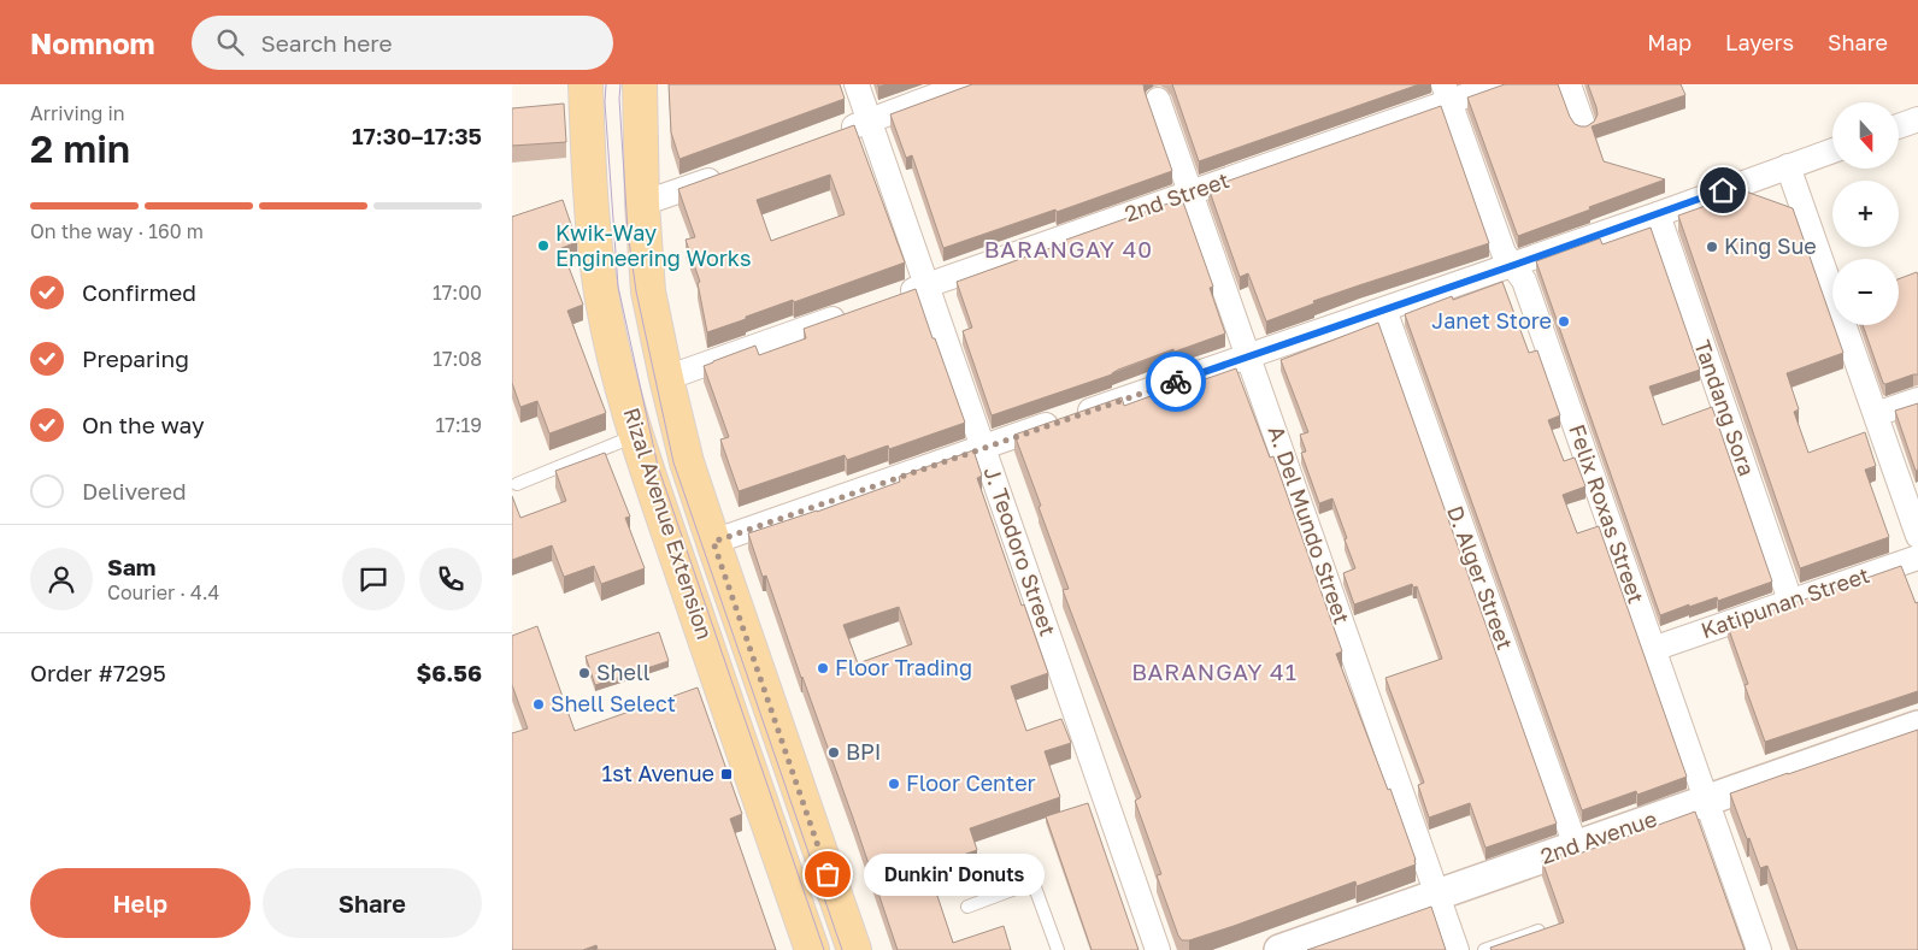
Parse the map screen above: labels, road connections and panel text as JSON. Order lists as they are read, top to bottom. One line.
{"streets":{"main road":["Rizal Avenue Extension"],"street":["2nd Street","Tandang Sora","Felix Roxas Street","A. Del Mundo Street","J. Teodoro Street","D. Alger Street","Katipunan Street","2nd Avenue"]},"crossings":[["2nd Street","Felix Roxas Street"],["2nd Street","A. Del Mundo Street"],["2nd Street","J. Teodoro Street"],["Tandang Sora","Katipunan Street"],["Felix Roxas Street","Katipunan Street"],["Felix Roxas Street","2nd Avenue"],["A. Del Mundo Street","2nd Avenue"],["D. Alger Street","2nd Avenue"]],"districts":["BARANGAY 40","BARANGAY 41"],"places":{"other":["Kwik-Way Engineering Works","King Sue","Janet Store","Floor Trading","Shell","Shell Select","BPI","Floor Center","Dunkin' Donuts"],"transit":["1st Avenue"]},"north":"bottom","page":{"header":"Nomnom","search":"Search here","nav":["Map","Layers","Share"],"heading":["2 min","Arriving in","17:30–17:35"],"panel":["Sam","Courier · 4.4","Order #7295","$6.56"],"map_buttons":["+","−"],"bar":"On the way · 160 m","list":[["Confirmed","17:00"],["Preparing","17:08"],["On the way","17:19"],"Delivered"],"bubble":"Dunkin' Donuts","buttons":["Help","Share"]}}
